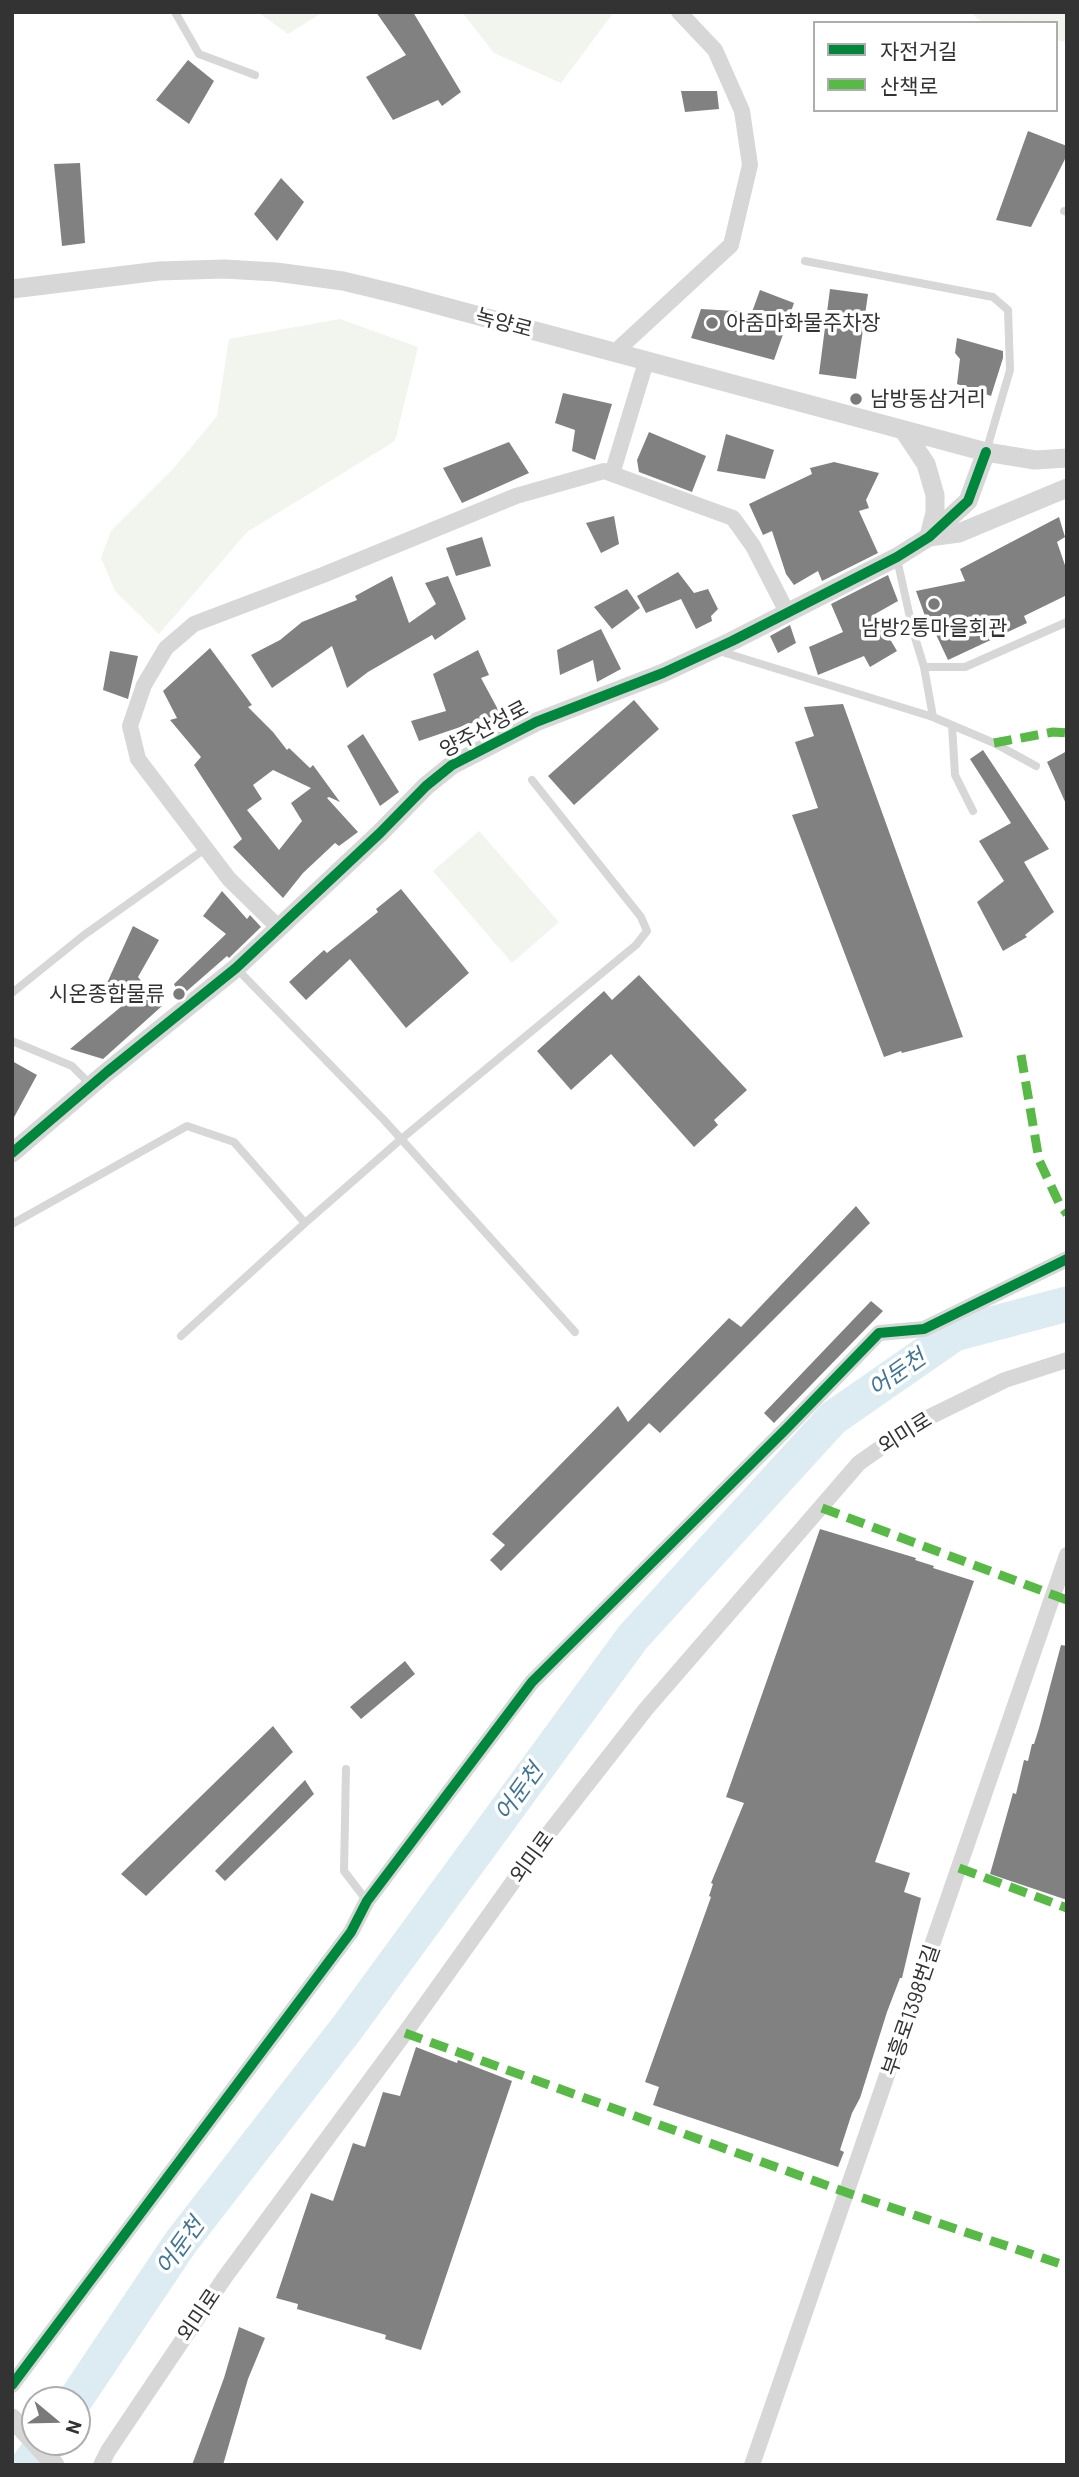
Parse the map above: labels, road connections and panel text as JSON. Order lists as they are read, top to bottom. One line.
{"streets":{"street":["녹양로","양주산성로","외미로","부흥로1398번길"]},"crossings":[["녹양로","양주산성로"]],"water":["어둔천"],"places":["아줌마화물주차장","남방동삼거리","남방2통마을회관","시온종합물류"],"legend":["자전거길","산책로"],"north":"right"}
